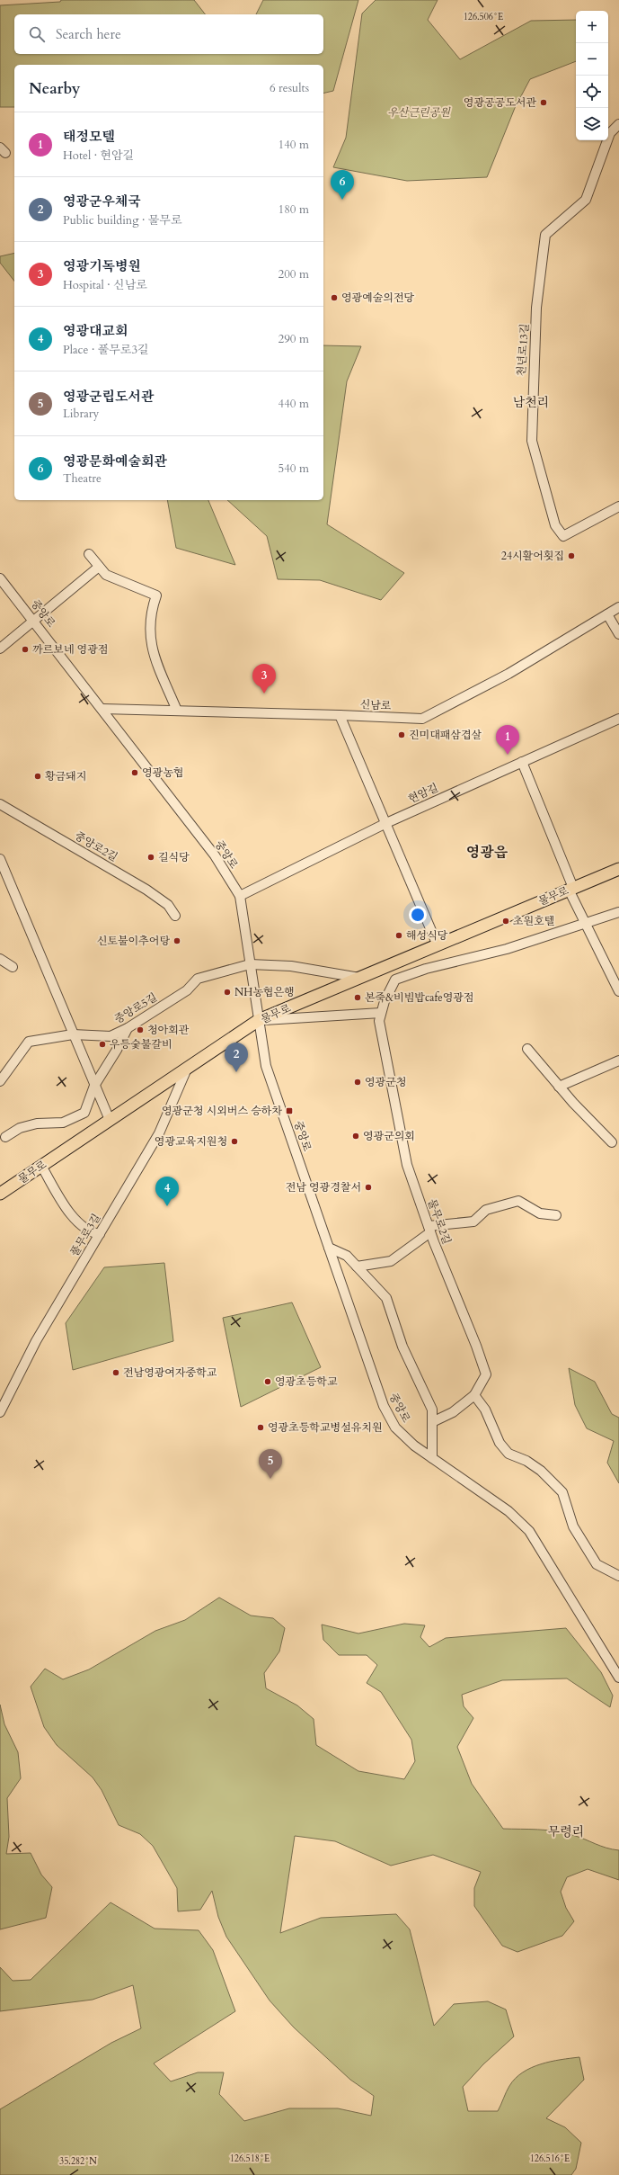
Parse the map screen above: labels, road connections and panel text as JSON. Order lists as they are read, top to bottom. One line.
{"streets":{"main road":["물무로"],"street":["천년로13길","중앙로","신남로","현암길","중앙로2길","중앙로5길","물무로2길","풀무로3길"]},"crossings":[["중앙로","신남로"],["중앙로","현암길"],["중앙로","물무로"],["중앙로","중앙로5길"],["물무로","중앙로5길"],["물무로","풀무로3길"]],"districts":["남천리","영광읍","무령리"],"parks":["우산근린공원"],"places":{"other":["영광공공도서관","영광예술의전당","24시활어횟집","까르보네 영광점","진미대패삼겹살","영광농협","황금돼지","길식당","초원호텔","해성식당","신토불이추어탕","NH농협은행","본죽&비빔밥cafe영광점","청아회관","우등숯불갈비","영광군청","영광군의회","영광교육지원청","전남 영광경찰서","전남영광여자중학교","영광초등학교","영광초등학교병설유치원"],"transit":["영광군청 시외버스 승하차"]},"page":{"map_buttons":["+","−"],"search":"Search here","heading":["Nearby","6 results"],"list":[{"mark":"1","name":"태정모텔","note":"Hotel · 현암길","value":"140 m"},{"mark":"2","name":"영광군우체국","note":"Public building · 물무로","value":"180 m"},{"mark":"3","name":"영광기독병원","note":"Hospital · 신남로","value":"200 m"},{"mark":"4","name":"영광대교회","note":"Place · 풀무로3길","value":"290 m"},{"mark":"5","name":"영광군립도서관","note":"Library","value":"440 m"},{"mark":"6","name":"영광문화예술회관","note":"Theatre","value":"540 m"}],"pins":["6","3","1","2","4","5"]},"coordinates":["126.506°E","126.518°E","126.516°E","35.282°N"]}
